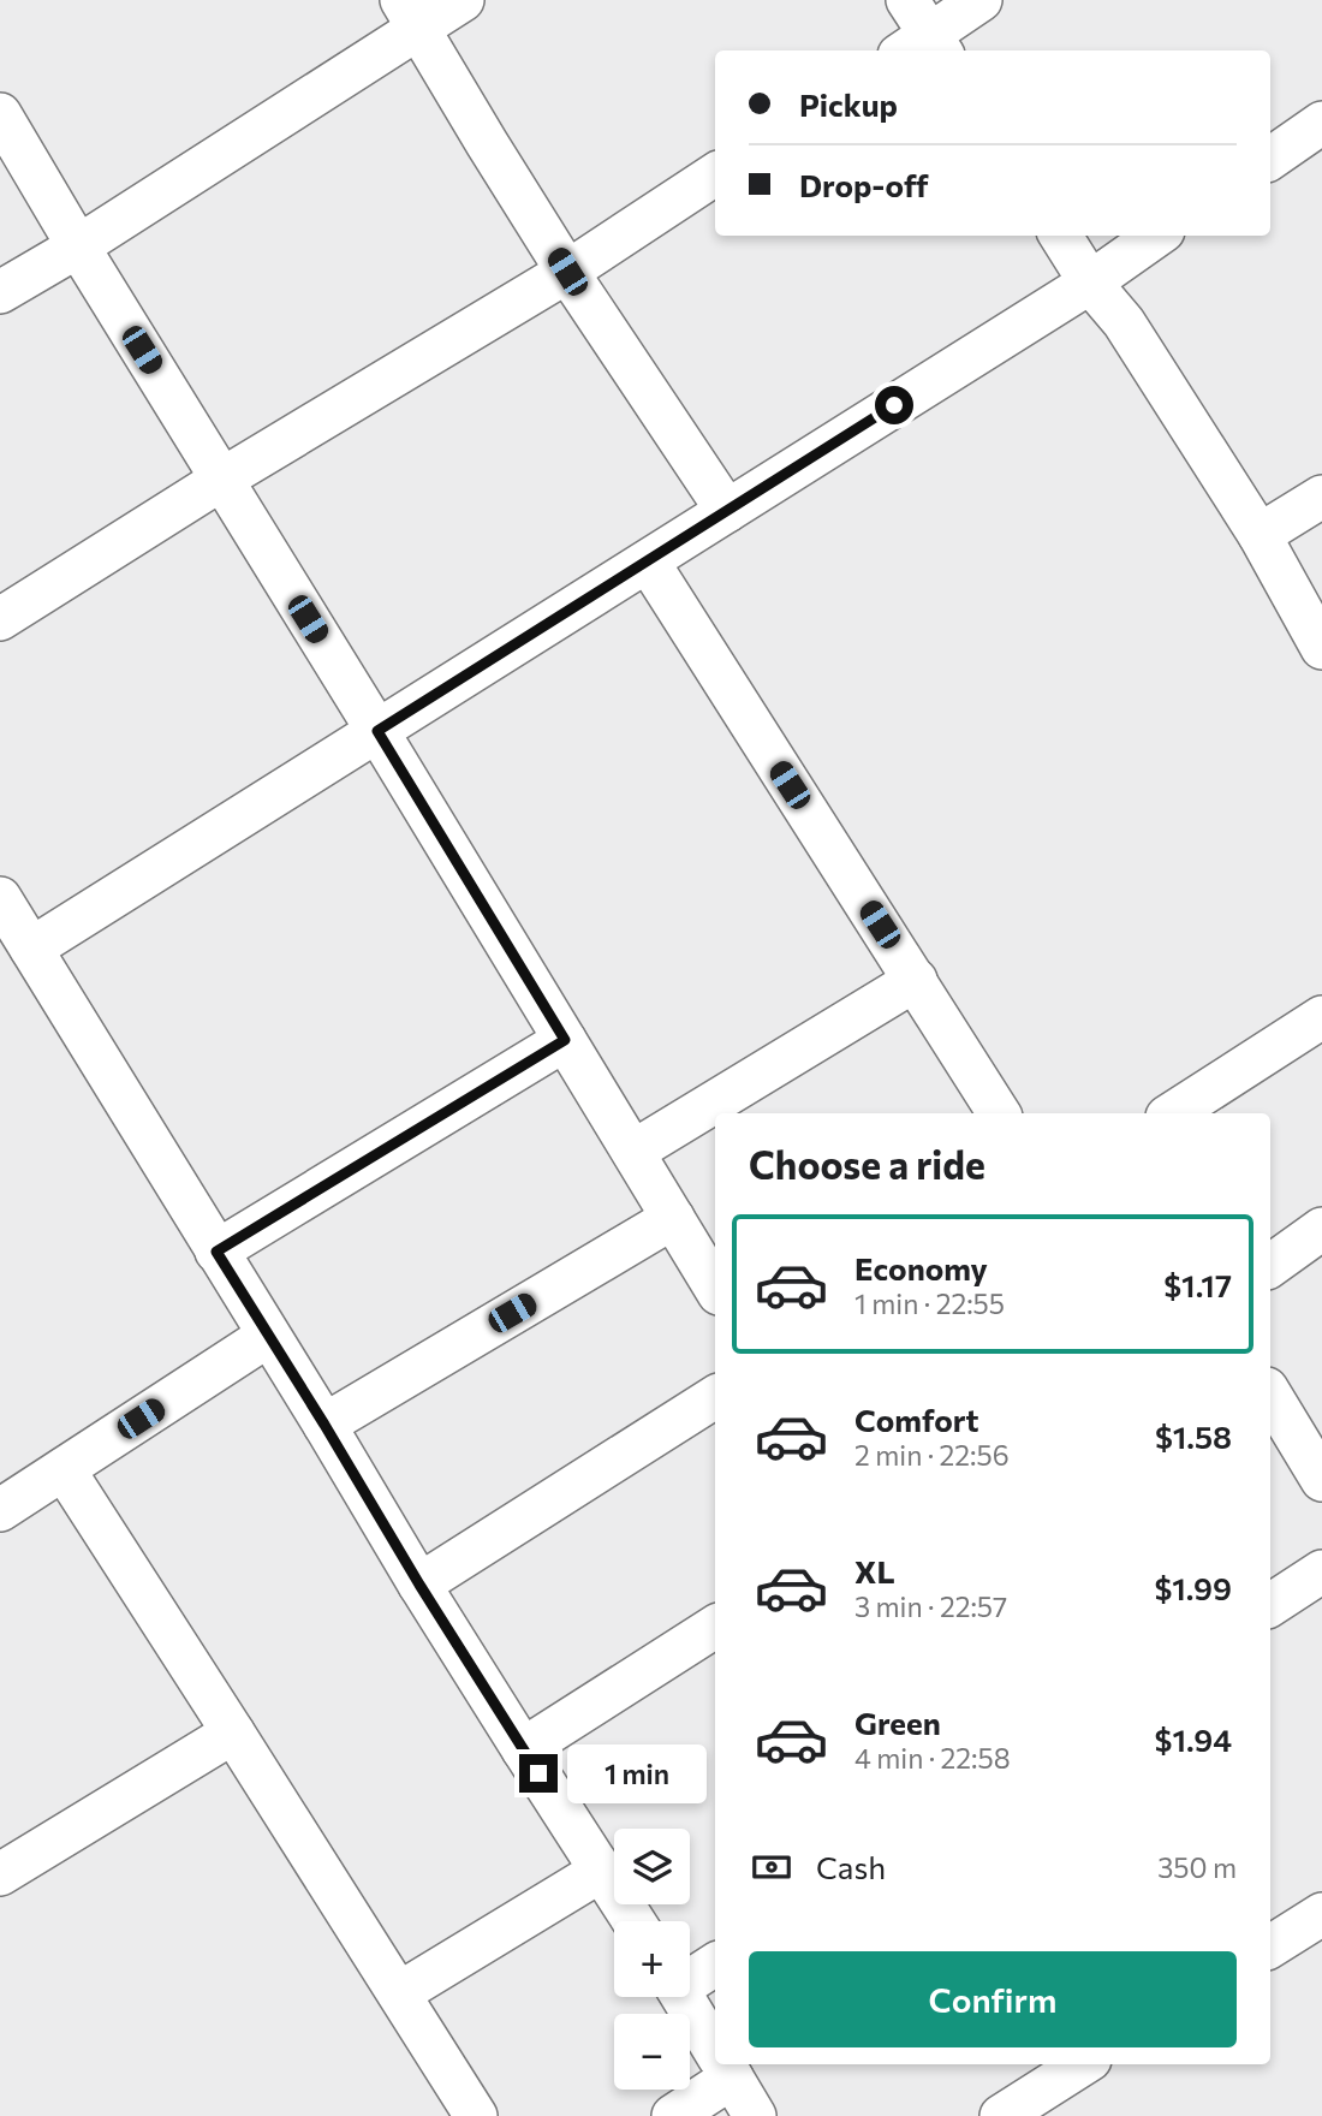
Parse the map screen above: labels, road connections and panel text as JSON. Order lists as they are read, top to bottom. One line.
{"page":{"banner":["Pickup","Drop-off"],"heading":"Choose a ride","list":[{"name":"Economy","note":"1 min · 22:55","value":"$1.17"},{"name":"Comfort","note":"2 min · 22:56","value":"$1.58"},{"name":"XL","note":"3 min · 22:57","value":"$1.99"},{"name":"Green","note":"4 min · 22:58","value":"$1.94"}],"bubble":"1 min","pay":["Cash","350 m"],"map_buttons":["+","−"],"buttons":"Confirm"}}
